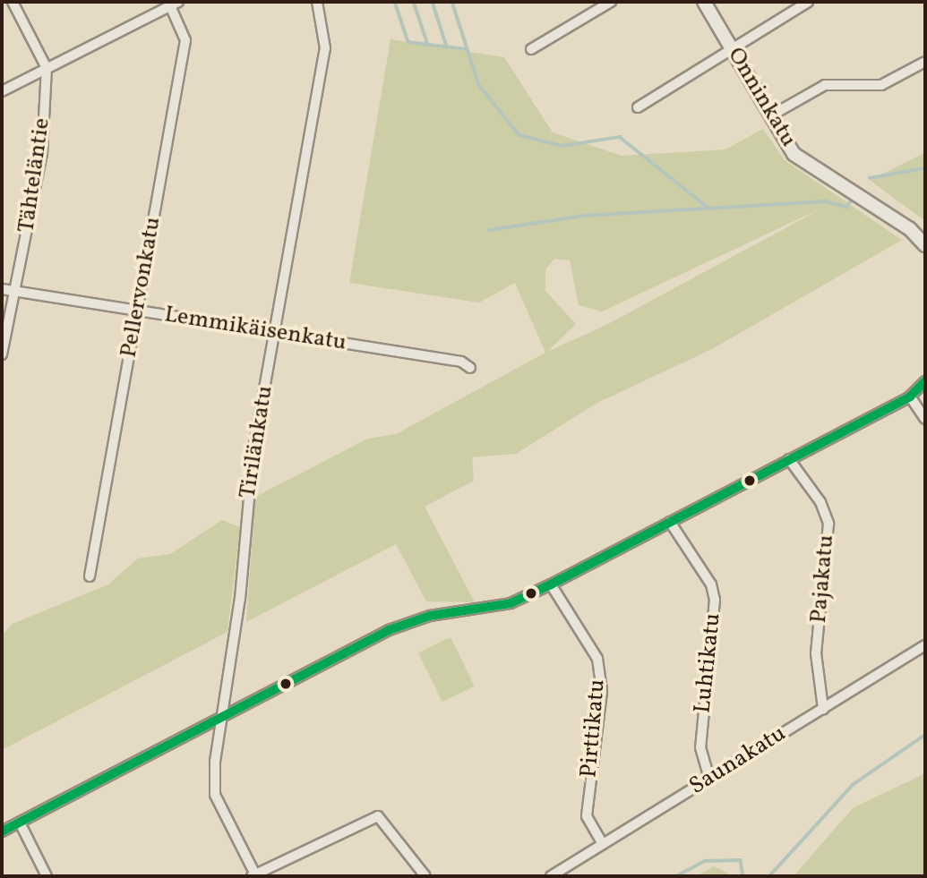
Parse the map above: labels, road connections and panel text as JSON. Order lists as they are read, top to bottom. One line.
{"streets":{"street":["Onninkatu","Tähteläntie","Pellervonkatu","Lemmikäisenkatu","Tirilänkatu","Pajakatu","Luhtikatu","Pirttikatu","Saunakatu"]},"crossings":[["Tähteläntie","Lemmikäisenkatu"],["Pellervonkatu","Lemmikäisenkatu"],["Lemmikäisenkatu","Tirilänkatu"],["Pajakatu","Saunakatu"],["Luhtikatu","Saunakatu"],["Pirttikatu","Saunakatu"]]}
